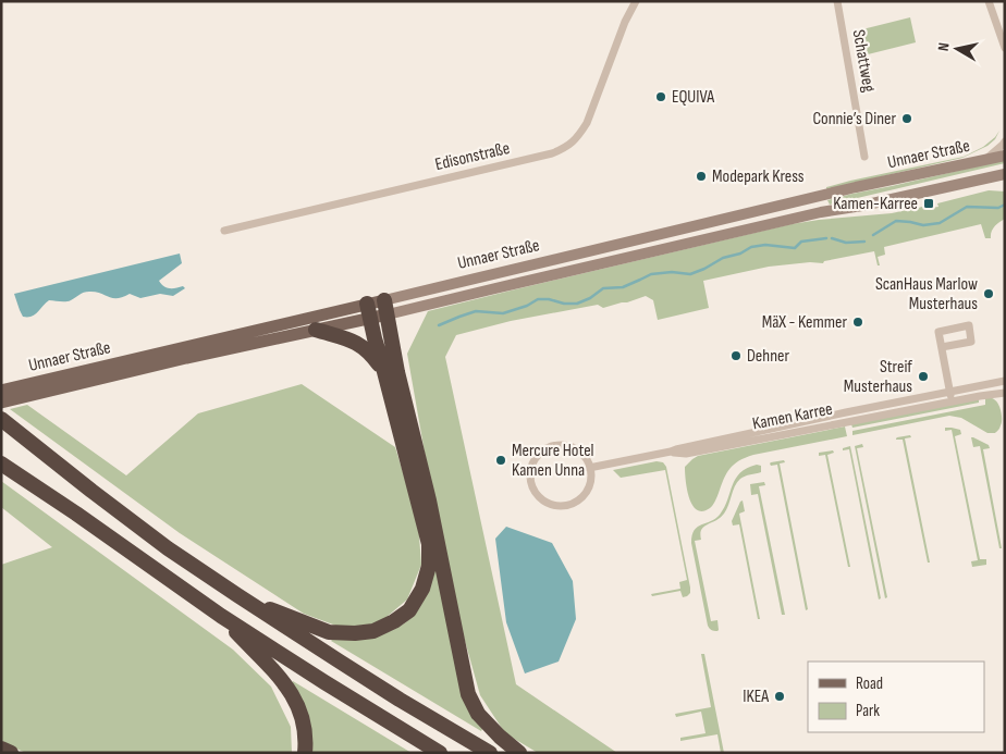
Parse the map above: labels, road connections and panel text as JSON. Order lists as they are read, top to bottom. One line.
{"streets":{"main road":["Unnaer Straße"],"street":["Schattweg","Edisonstraße","Kamen Karree"]},"places":{"other":["EQUIVA","Connie’s Diner","Modepark Kress","ScanHaus Marlow Musterhaus","MäX - Kemmer","Dehner","Streif Musterhaus","Mercure Hotel Kamen Unna","IKEA"],"transit":["Kamen-Karree"]},"legend":["Road","Park"],"north":"left"}
